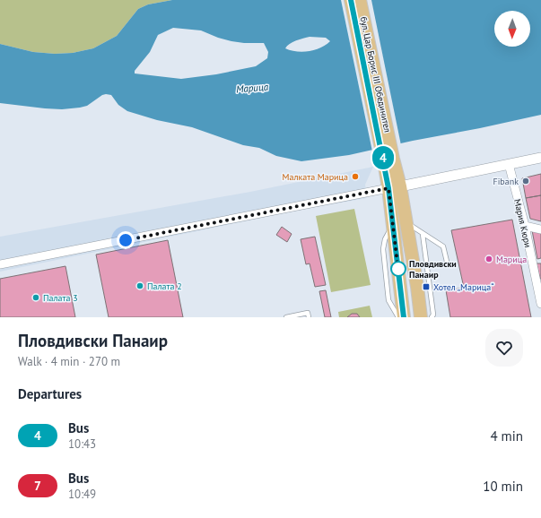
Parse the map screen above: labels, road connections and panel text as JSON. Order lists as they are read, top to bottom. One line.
{"streets":{"main road":["бул. Цар Борис III Обединител"],"street":["Мария Кюри"]},"water":["Марица"],"places":{"other":["Малката Марица","Fibank","Марица","Пловдивски Панаир","Палата 2","Палата 3"],"transit":["Хотел „Марица“"]},"lines":["bus line 4"],"north":"bottom","page":{"on_map":"4","heading":[["Пловдивски Панаир","Walk · 4 min · 270 m"],"Departures"],"list":[{"mark":"4","name":"Bus","note":"10:43","value":"4 min"},{"mark":"7","name":"Bus","note":"10:49","value":"10 min"}]}}
